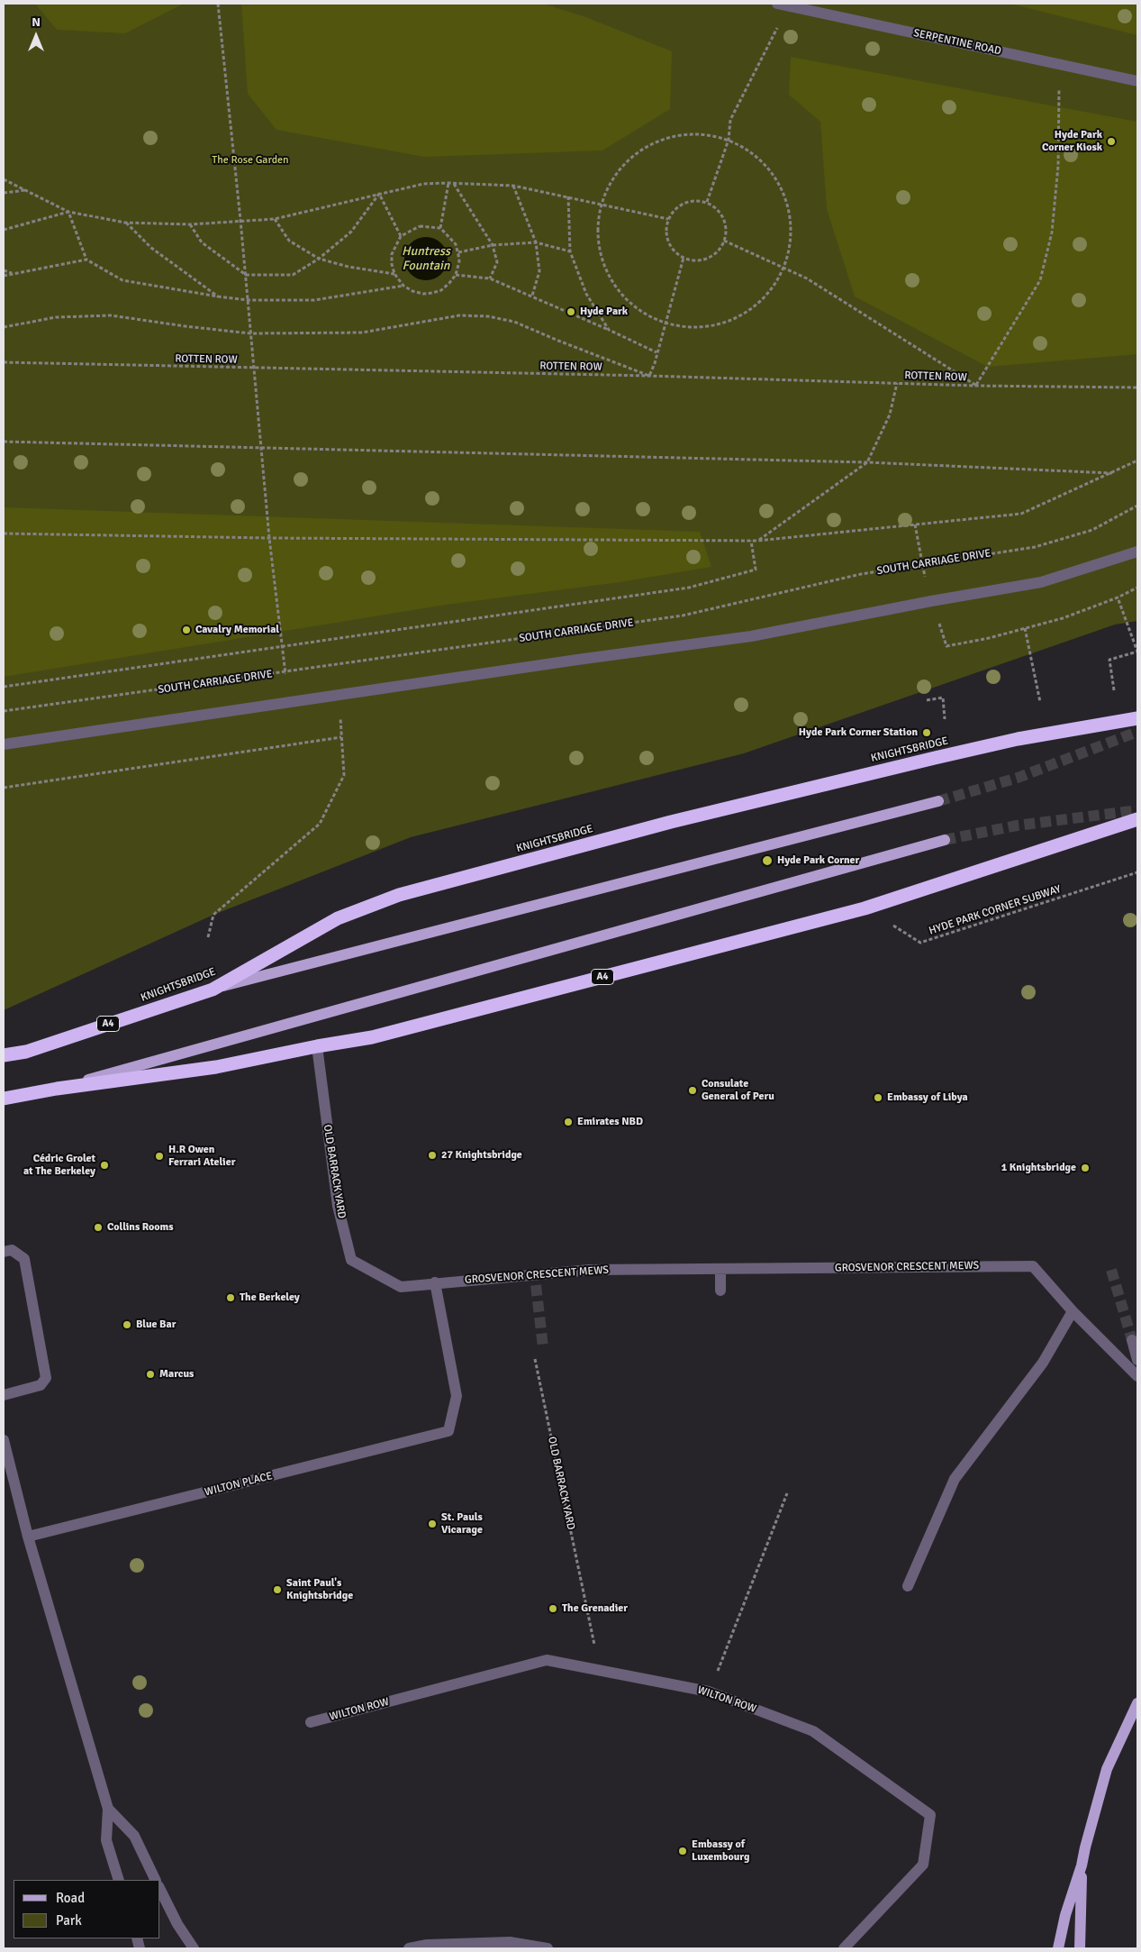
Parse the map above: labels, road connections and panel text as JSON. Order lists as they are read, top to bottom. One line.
{"streets":{"highway":["KNIGHTSBRIDGE","A4"],"street":["SERPENTINE ROAD","OLD BARRACK YARD","GROSVENOR CRESCENT MEWS","WILTON PLACE","WILTON ROW"],"path":["ROTTEN ROW","SOUTH CARRIAGE DRIVE","HYDE PARK CORNER SUBWAY"]},"crossings":[["KNIGHTSBRIDGE","A4"],["HYDE PARK CORNER SUBWAY","A4"],["A4","OLD BARRACK YARD"],["OLD BARRACK YARD","GROSVENOR CRESCENT MEWS"],["OLD BARRACK YARD","WILTON PLACE"],["OLD BARRACK YARD","WILTON ROW"],["GROSVENOR CRESCENT MEWS","WILTON PLACE"]],"water":["Huntress Fountain"],"parks":["The Rose Garden"],"places":["Hyde Park Corner Kiosk","Hyde Park","Cavalry Memorial","Hyde Park Corner Station","Hyde Park Corner","Consulate General of Peru","Embassy of Libya","Emirates NBD","27 Knightsbridge","H.R Owen Ferrari Atelier","Cédric Grolet at The Berkeley","1 Knightsbridge","Collins Rooms","The Berkeley","Blue Bar","Marcus","St. Pauls Vicarage","Saint Paul's Knightsbridge","The Grenadier","Embassy of Luxembourg"],"legend":["Road","Park"],"north":"top"}
